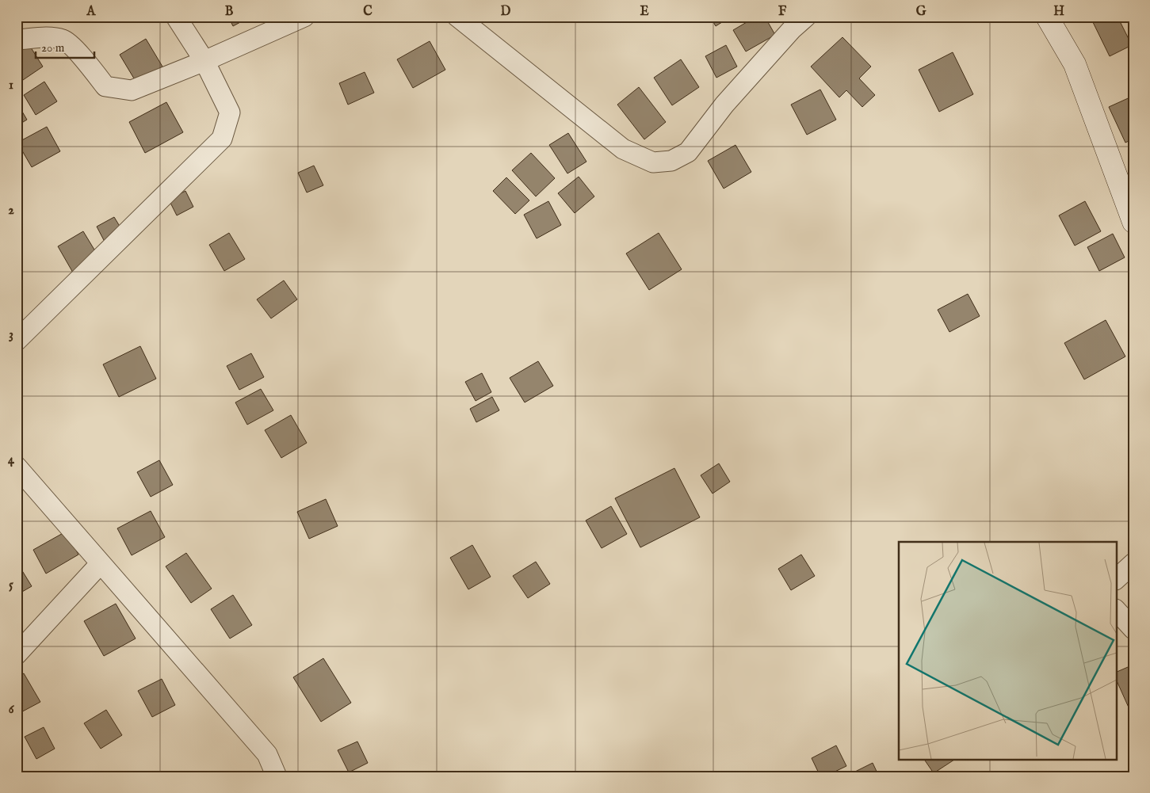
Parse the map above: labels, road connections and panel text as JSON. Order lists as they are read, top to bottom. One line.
{"scale_bar":"20 m","grid":{"columns":["A","B","C","D","E","F","G","H"],"rows":["1","2","3","4","5","6"]}}
